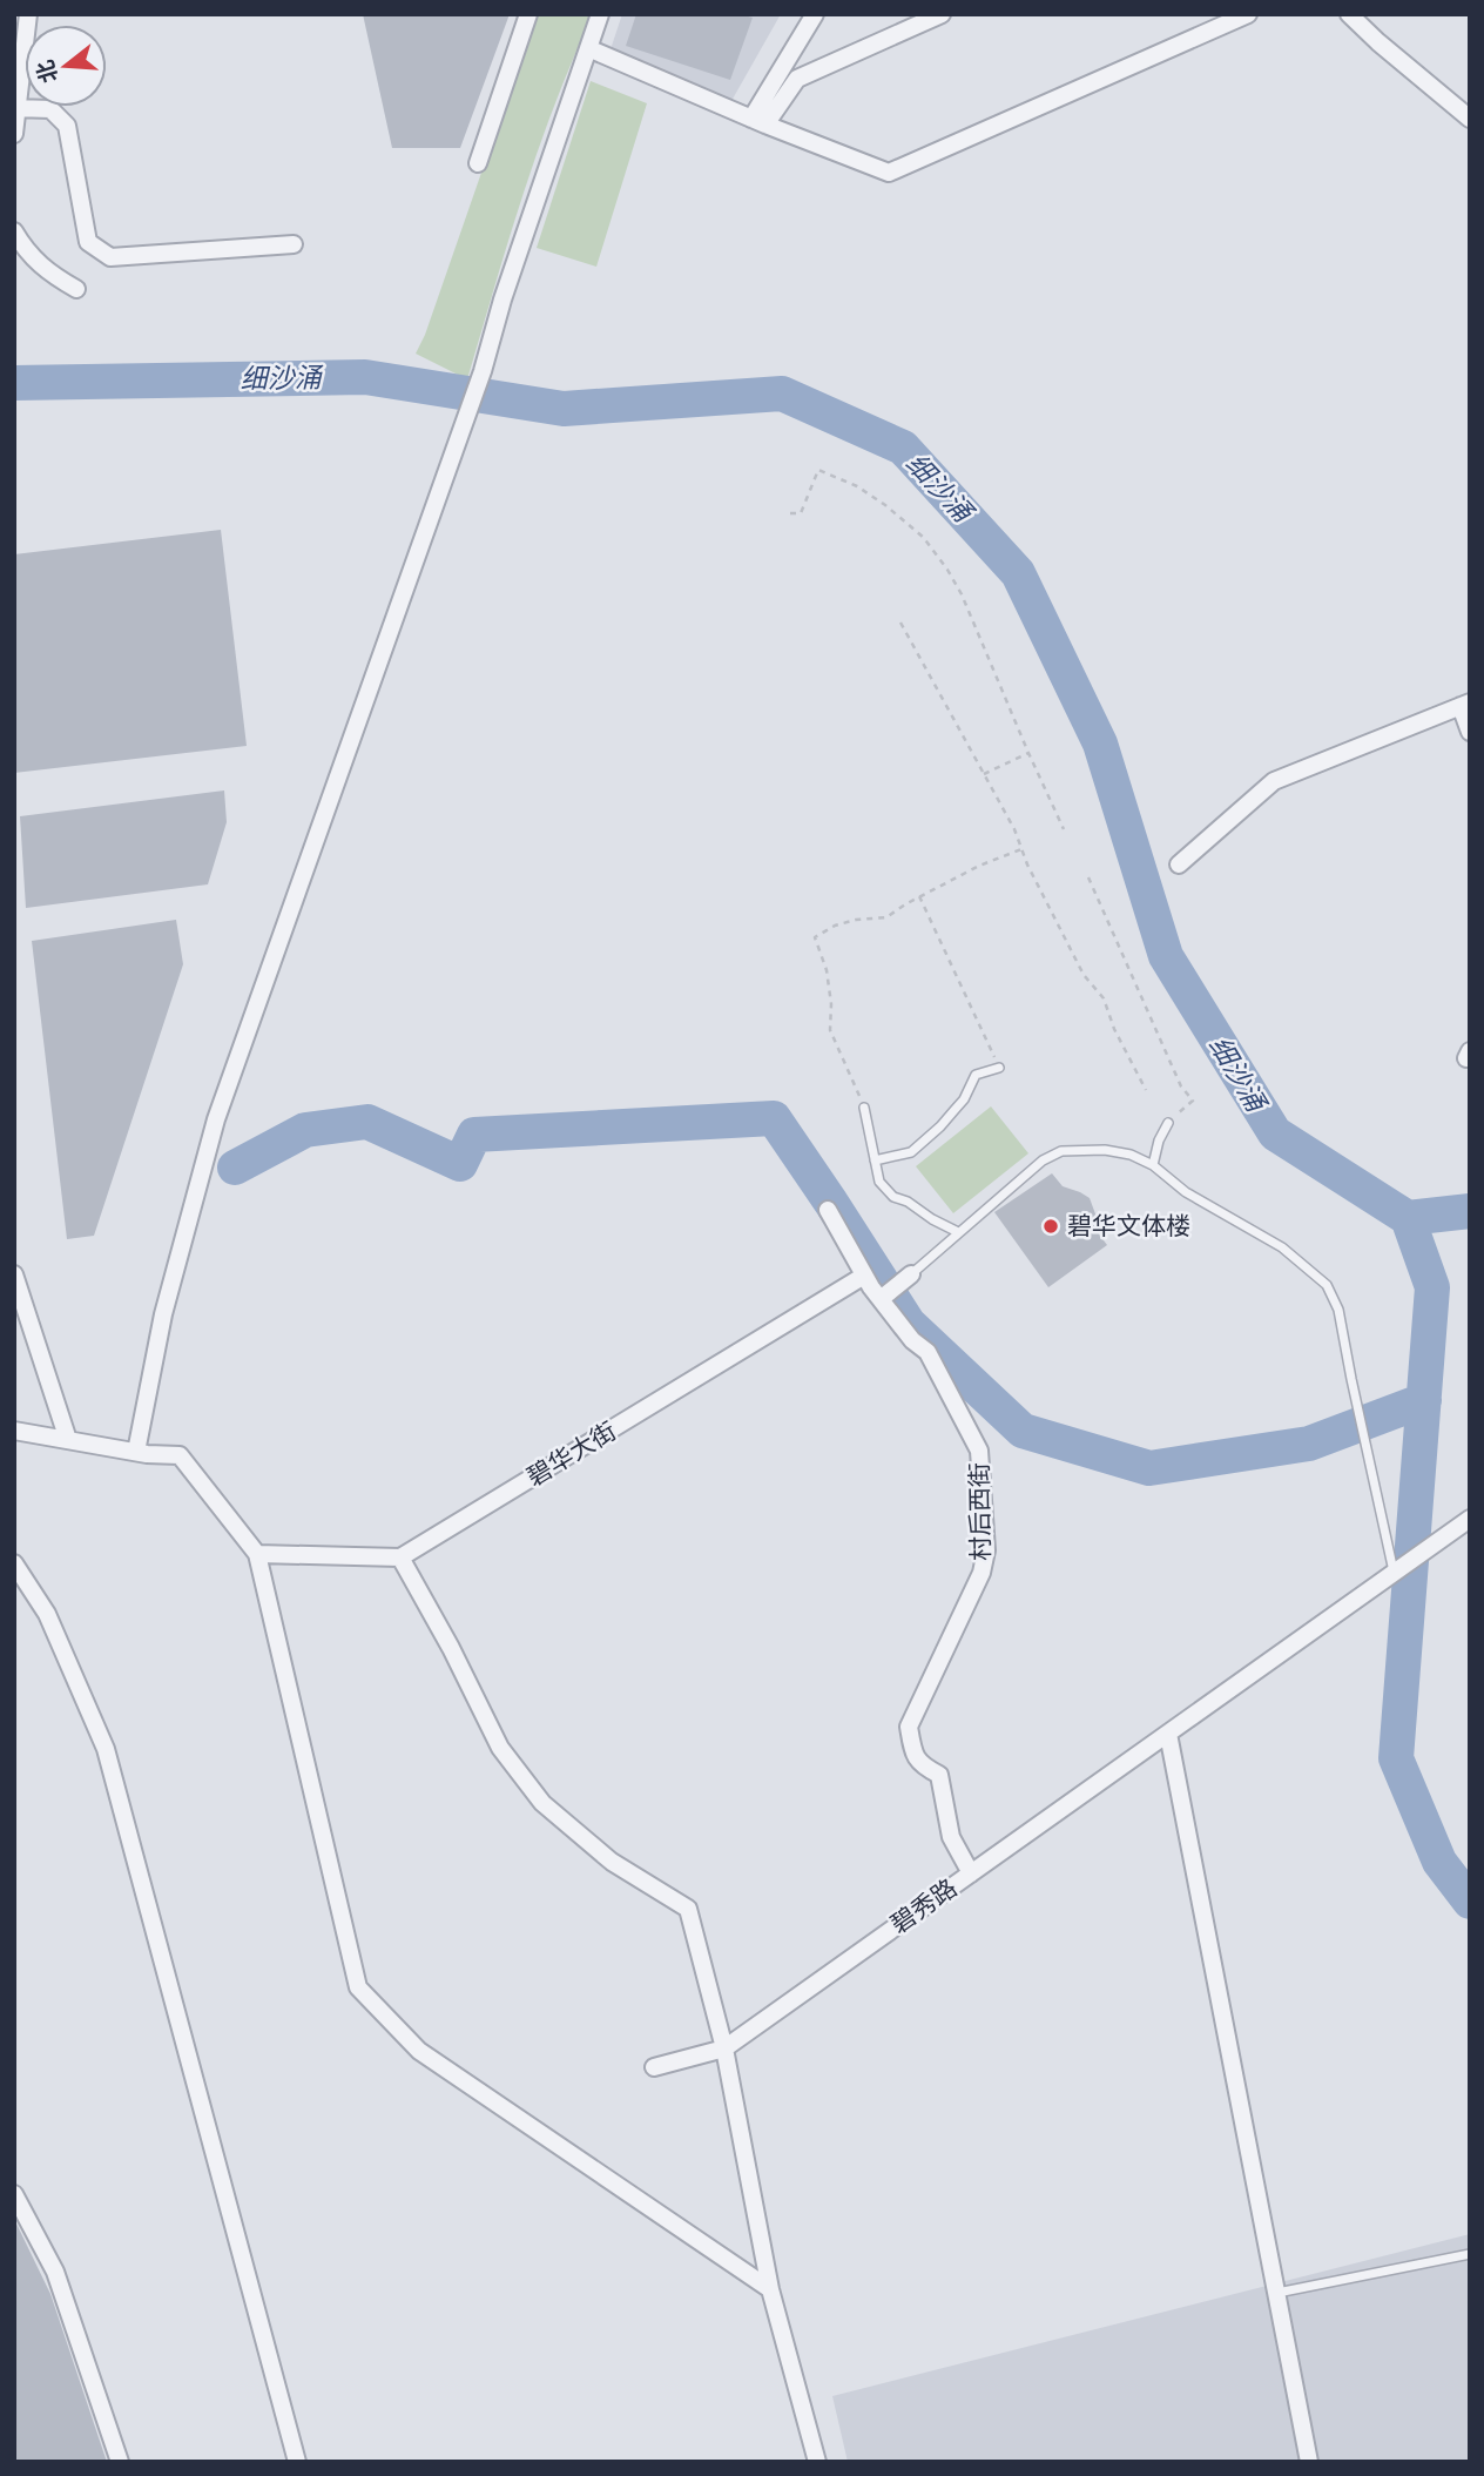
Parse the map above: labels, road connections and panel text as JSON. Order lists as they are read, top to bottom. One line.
{"streets":{"street":["碧华大街","村后西街","碧秀路"]},"crossings":[["碧华大街","村后西街"],["村后西街","碧秀路"]],"water":["细沙涌"],"places":["碧华文体楼"],"north":"left"}
